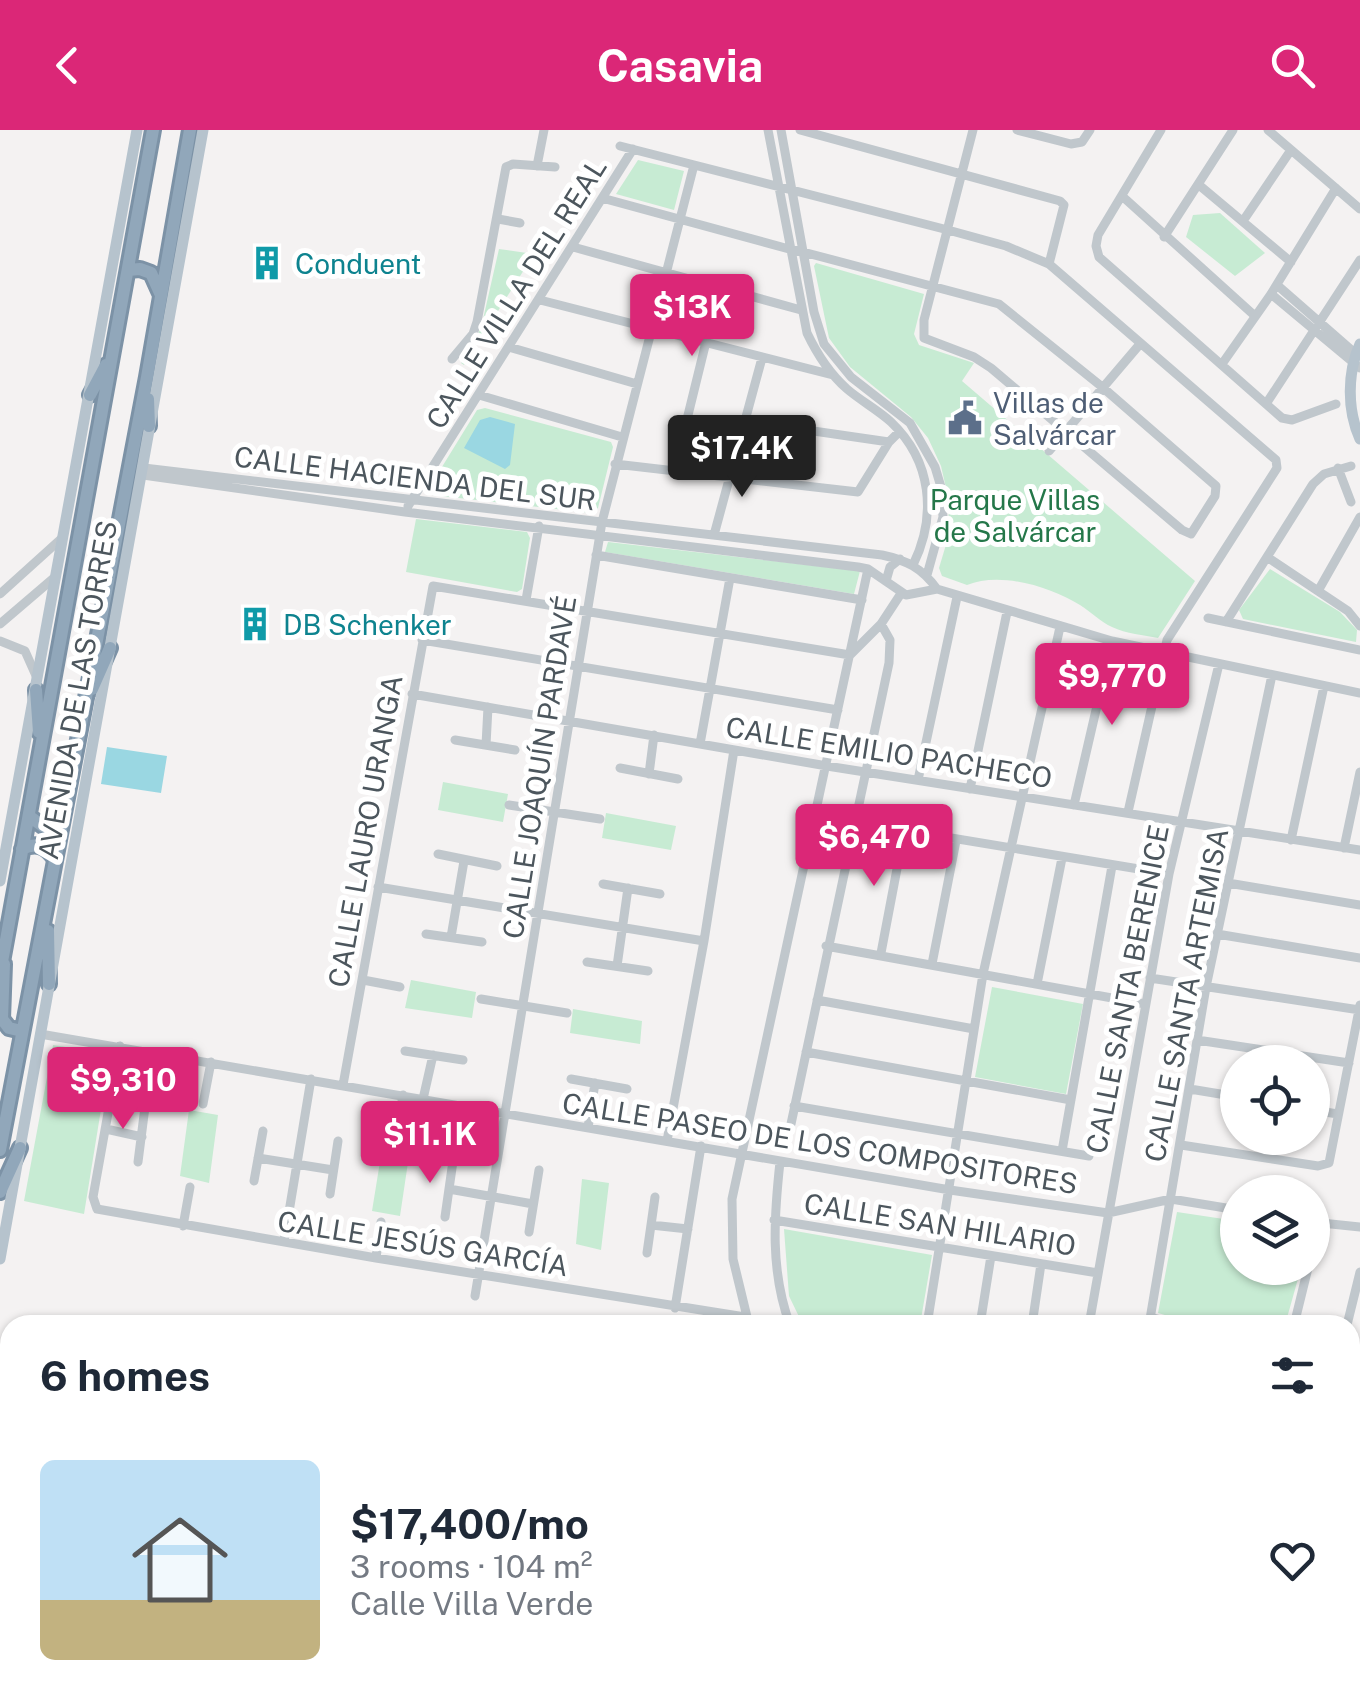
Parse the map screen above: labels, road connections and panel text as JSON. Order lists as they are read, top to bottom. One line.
{"streets":{"highway":["AVENIDA DE LAS TORRES"],"street":["CALLE VILLA DEL REAL","CALLE HACIENDA DEL SUR","CALLE EMILIO PACHECO","CALLE JOAQUÍN PARDAVÉ","CALLE LAURO URANGA","CALLE SANTA BERENICE","CALLE SANTA ARTEMISA","CALLE PASEO DE LOS COMPOSITORES","CALLE SAN HILARIO","CALLE JESÚS GARCÍA"]},"crossings":[["CALLE VILLA DEL REAL","CALLE HACIENDA DEL SUR"],["CALLE HACIENDA DEL SUR","AVENIDA DE LAS TORRES"],["CALLE HACIENDA DEL SUR","CALLE JOAQUÍN PARDAVÉ"],["AVENIDA DE LAS TORRES","CALLE PASEO DE LOS COMPOSITORES"],["CALLE EMILIO PACHECO","CALLE JOAQUÍN PARDAVÉ"],["CALLE EMILIO PACHECO","CALLE LAURO URANGA"],["CALLE EMILIO PACHECO","CALLE SANTA BERENICE"],["CALLE EMILIO PACHECO","CALLE SANTA ARTEMISA"],["CALLE JOAQUÍN PARDAVÉ","CALLE PASEO DE LOS COMPOSITORES"],["CALLE JOAQUÍN PARDAVÉ","CALLE JESÚS GARCÍA"],["CALLE LAURO URANGA","CALLE PASEO DE LOS COMPOSITORES"],["CALLE SANTA BERENICE","CALLE PASEO DE LOS COMPOSITORES"],["CALLE SANTA BERENICE","CALLE SAN HILARIO"],["CALLE SANTA ARTEMISA","CALLE PASEO DE LOS COMPOSITORES"]],"parks":["Parque Villas de Salvárcar"],"places":{"building":["Conduent","DB Schenker"],"public building":["Villas de Salvárcar"]},"page":{"header":"Casavia","price":["$13K","$17.4K","$9,770","$6,470","$9,310","$11.1K"],"heading":"6 homes","list":[{"name":"$17,400/mo","note":"3 rooms · 104 m² · Calle Villa Verde"}]}}
